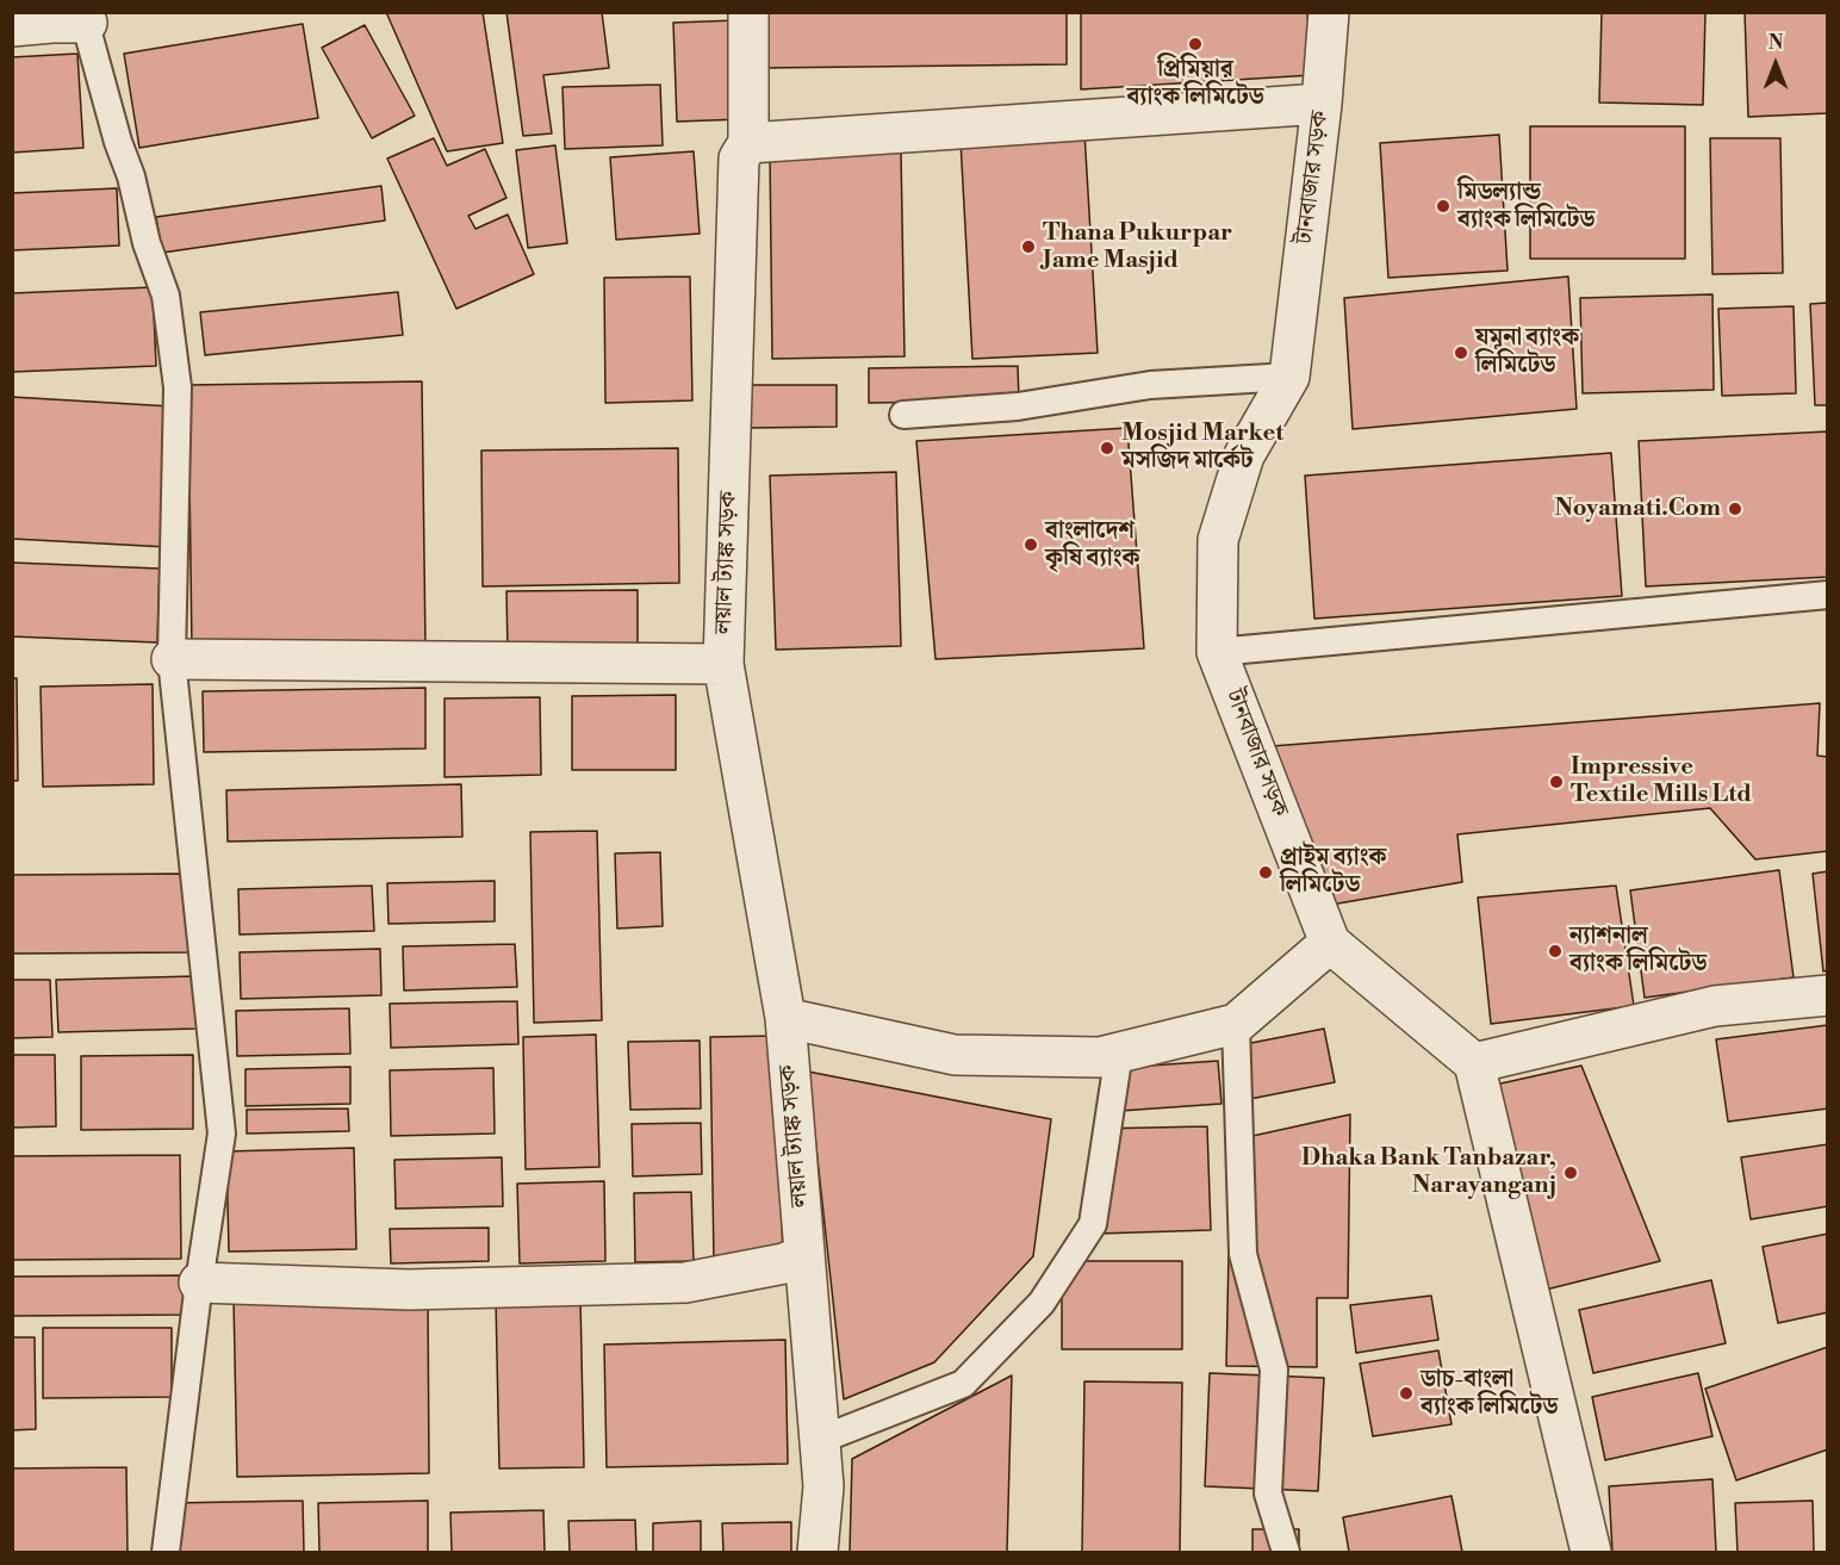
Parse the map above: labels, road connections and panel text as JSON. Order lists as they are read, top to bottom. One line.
{"streets":{"street":["টানবাজার সড়ক","লয়াল ট্যাঙ্ক সড়ক"]},"places":["প্রিমিয়ার ব্যাংক লিমিটেড","মিডল্যান্ড ব্যাংক লিমিটেড","Thana Pukurpar Jame Masjid","যমুনা ব্যাংক লিমিটেড","Mosjid Market মসজিদ মার্কেট","Noyamati.Com","বাংলাদেশ কৃষি ব্যাংক","Impressive Textile Mills Ltd","প্রাইম ব্যাংক লিমিটেড","ন্যাশনাল ব্যাংক লিমিটেড","Dhaka Bank Tanbazar, Narayanganj","ডাচ-বাংলা ব্যাংক লিমিটেড"],"north":"top"}
